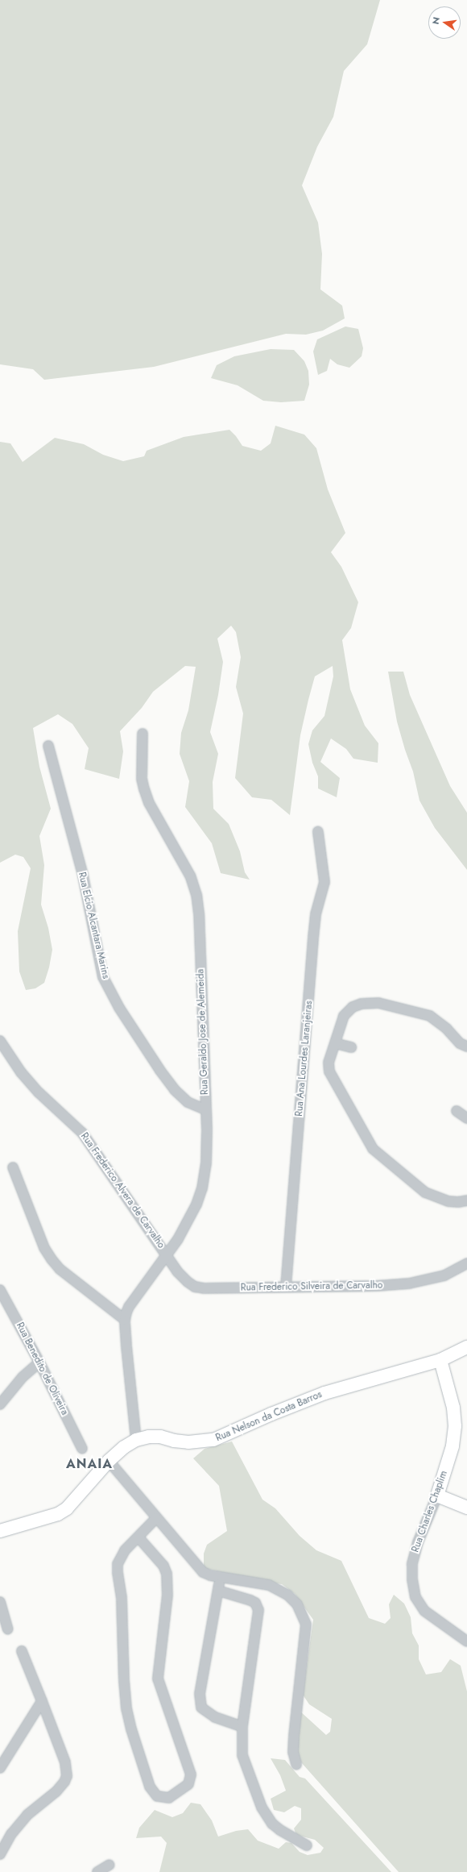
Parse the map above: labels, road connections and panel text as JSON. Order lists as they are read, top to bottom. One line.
{"streets":{"street":["Rua Elcio Alcantara Marins","Rua Geraldo Jose de Alemeida","Rua Ana Lourdes Laranjeiras","Rua Frederico Alvera de Carvalho","Rua Frederico Silveira de Carvalho","Rua Benedito de Oliveira","Rua Nelson da Costa Barros","Rua Charles Chaplim"]},"crossings":[["Rua Elcio Alcantara Marins","Rua Geraldo Jose de Alemeida"],["Rua Geraldo Jose de Alemeida","Rua Frederico Alvera de Carvalho"],["Rua Geraldo Jose de Alemeida","Rua Frederico Silveira de Carvalho"],["Rua Ana Lourdes Laranjeiras","Rua Frederico Silveira de Carvalho"],["Rua Frederico Alvera de Carvalho","Rua Frederico Silveira de Carvalho"],["Rua Nelson da Costa Barros","Rua Charles Chaplim"]],"districts":["ANAIA"],"north":"left"}
